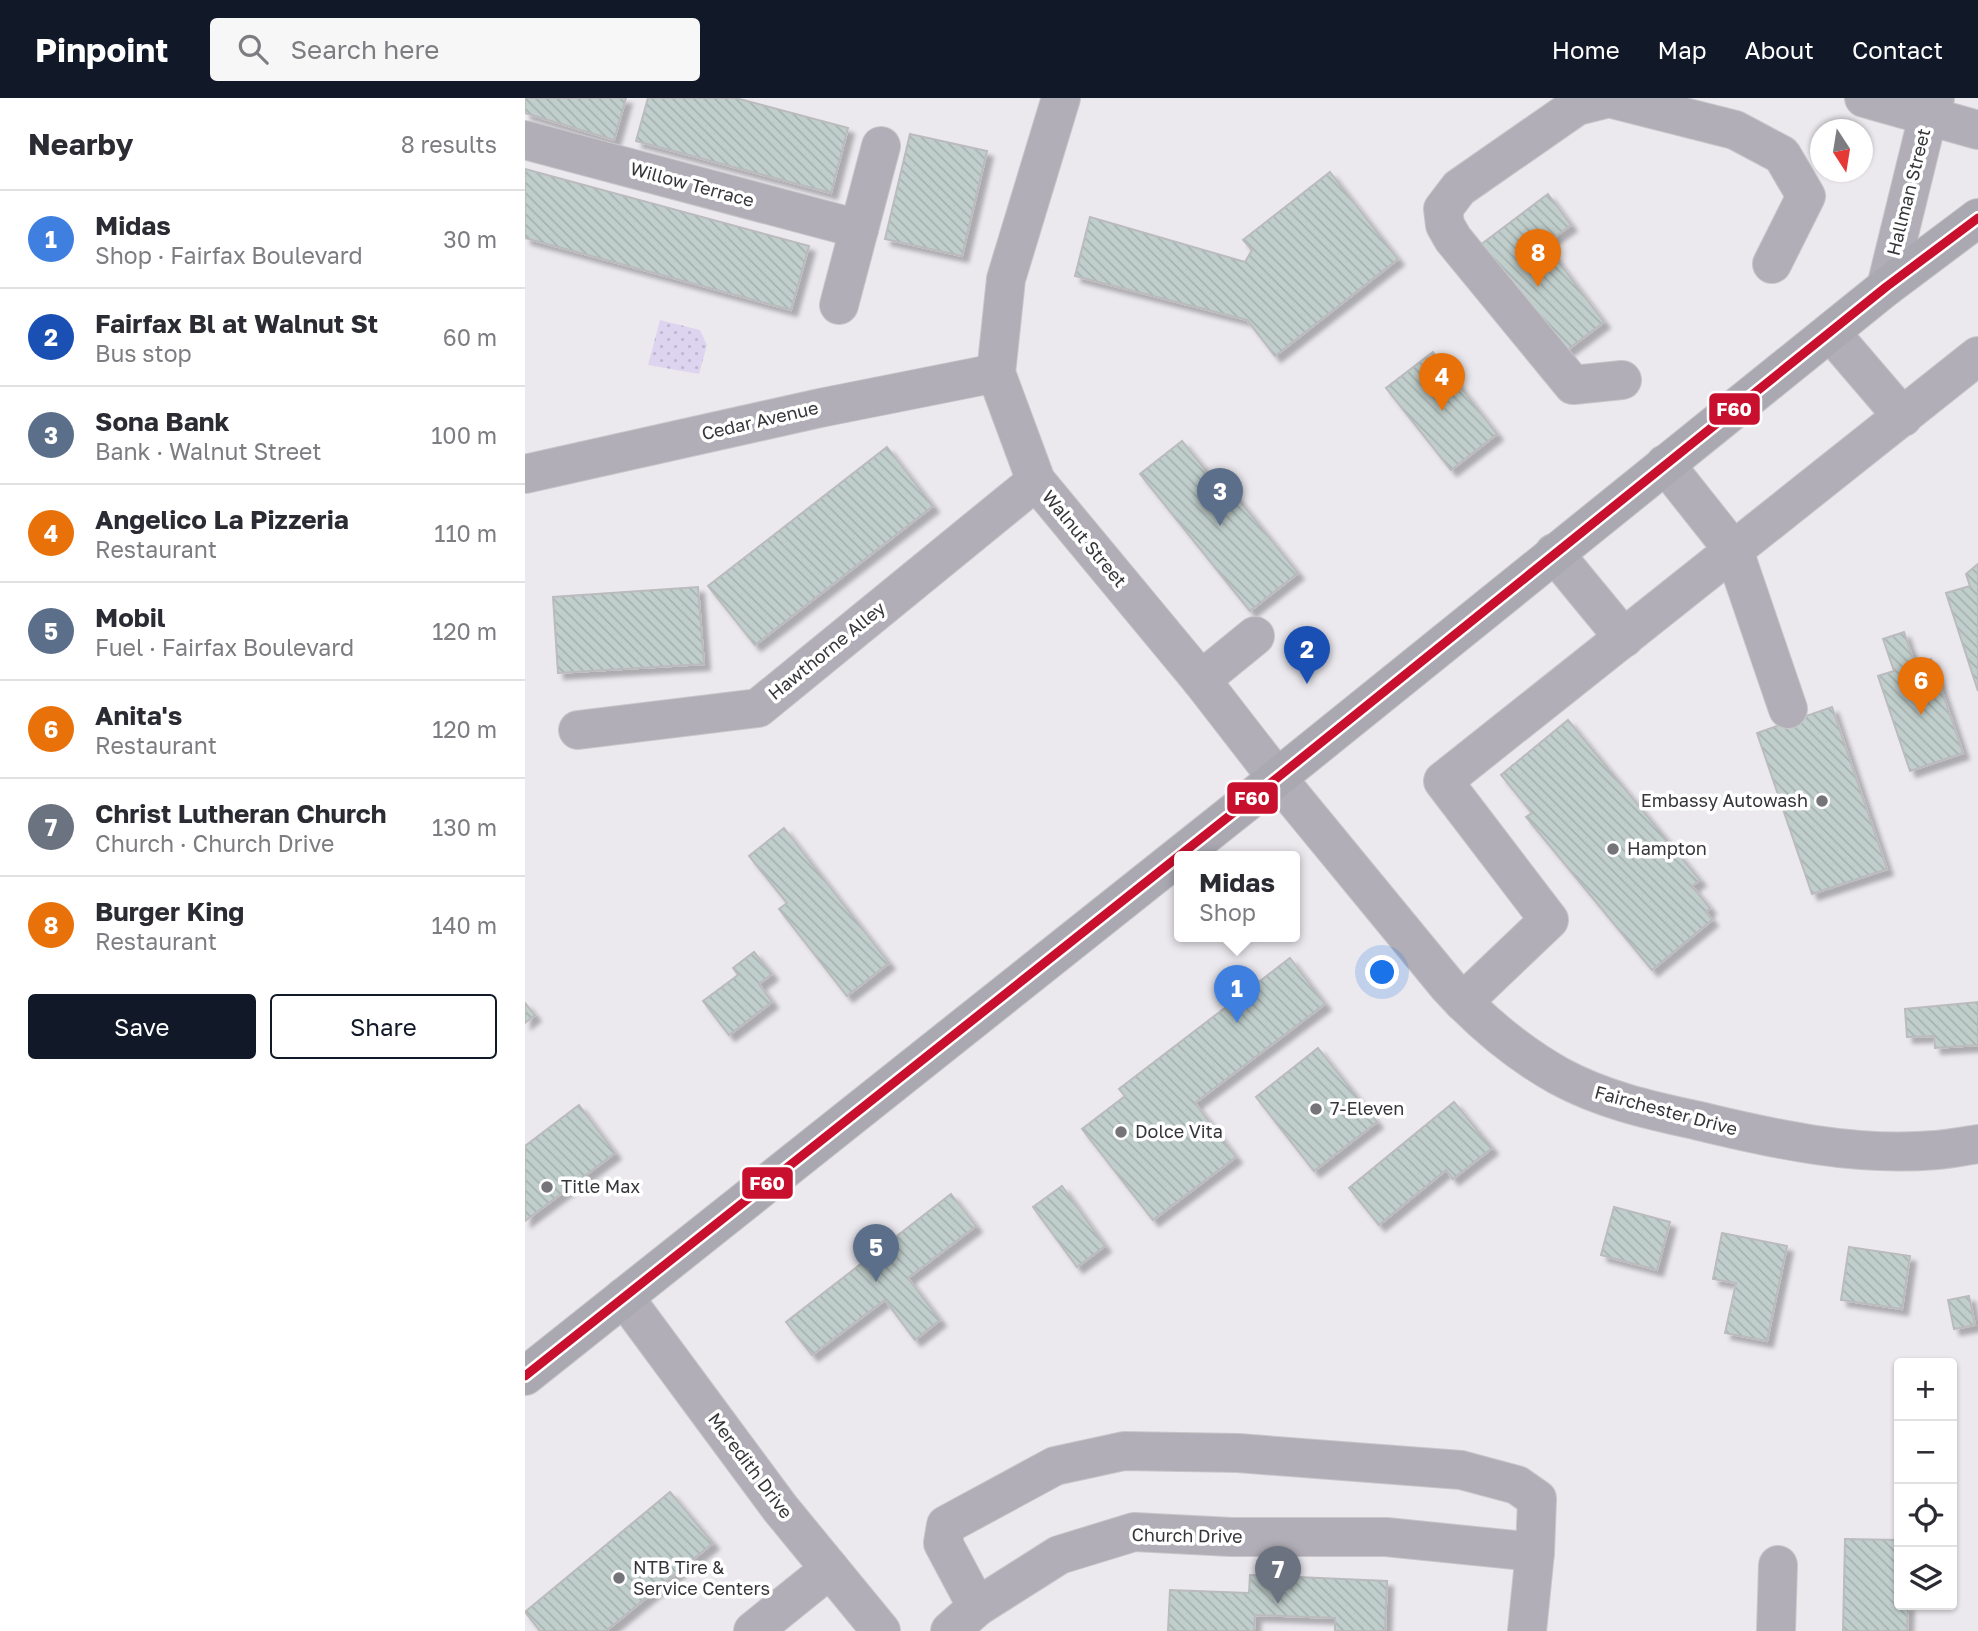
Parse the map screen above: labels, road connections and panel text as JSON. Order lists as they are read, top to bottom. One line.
{"streets":{"street":["Willow Terrace","Hallman Street","Cedar Avenue","Walnut Street","Hawthorne Alley","Fairchester Drive","Meredith Drive","Church Drive"]},"crossings":[["Cedar Avenue","Walnut Street"],["Walnut Street","Hawthorne Alley"],["Walnut Street","Fairchester Drive"]],"places":["Embassy Autowash","Hampton","7-Eleven","Dolce Vita","Title Max","NTB Tire & Service Centers"],"lines":["transit line F60"],"north":"bottom","page":{"header":"Pinpoint","search":"Search here","nav":["Home","Map","About","Contact"],"heading":["Nearby","8 results"],"list":[{"mark":"1","name":"Midas","note":"Shop · Fairfax Boulevard","value":"30 m"},{"mark":"2","name":"Fairfax Bl at Walnut St","note":"Bus stop","value":"60 m"},{"mark":"3","name":"Sona Bank","note":"Bank · Walnut Street","value":"100 m"},{"mark":"4","name":"Angelico La Pizzeria","note":"Restaurant","value":"110 m"},{"mark":"5","name":"Mobil","note":"Fuel · Fairfax Boulevard","value":"120 m"},{"mark":"6","name":"Anita's","note":"Restaurant","value":"120 m"},{"mark":"7","name":"Christ Lutheran Church","note":"Church · Church Drive","value":"130 m"},{"mark":"8","name":"Burger King","note":"Restaurant","value":"140 m"}],"pins":["8","4","3","2","6","1","5","7"],"popup":["Midas","Shop"],"buttons":["Save","Share"],"map_buttons":["+","−"]}}
